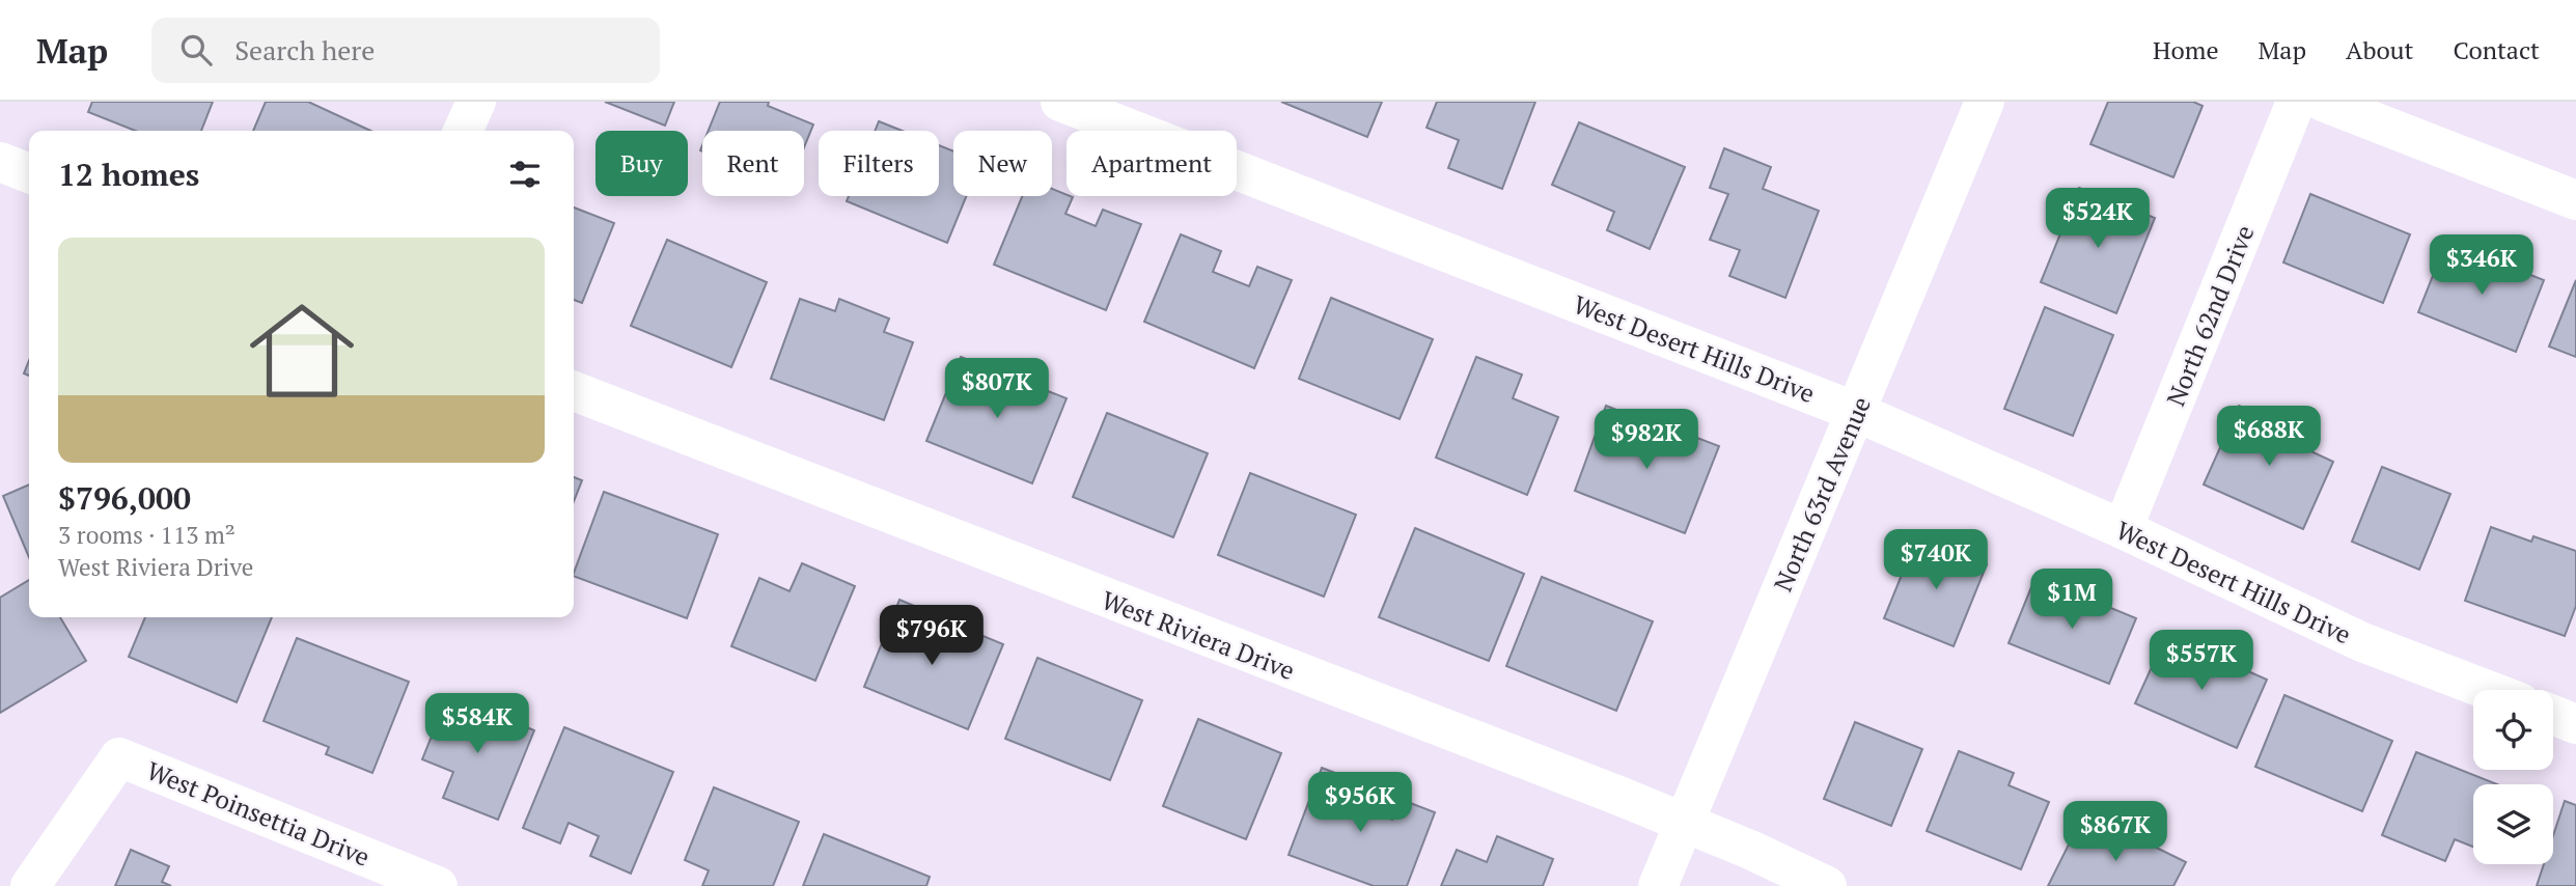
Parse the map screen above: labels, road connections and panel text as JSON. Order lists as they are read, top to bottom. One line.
{"streets":{"street":["North 62nd Drive","West Desert Hills Drive","North 63rd Avenue","West Riviera Drive","West Poinsettia Drive"]},"crossings":[["North 62nd Drive","West Desert Hills Drive"],["West Desert Hills Drive","North 63rd Avenue"],["North 63rd Avenue","West Riviera Drive"]],"page":{"header":"Map","search":"Search here","nav":["Home","Map","About","Contact"],"chip":["Buy","Rent","Filters","New","Apartment"],"heading":"12 homes","price":["$524K","$346K","$807K","$688K","$982K","$740K","$1M","$796K","$557K","$584K","$956K","$867K"],"list":[{"name":"$796,000","note":"3 rooms · 113 m² · West Riviera Drive"}]}}
